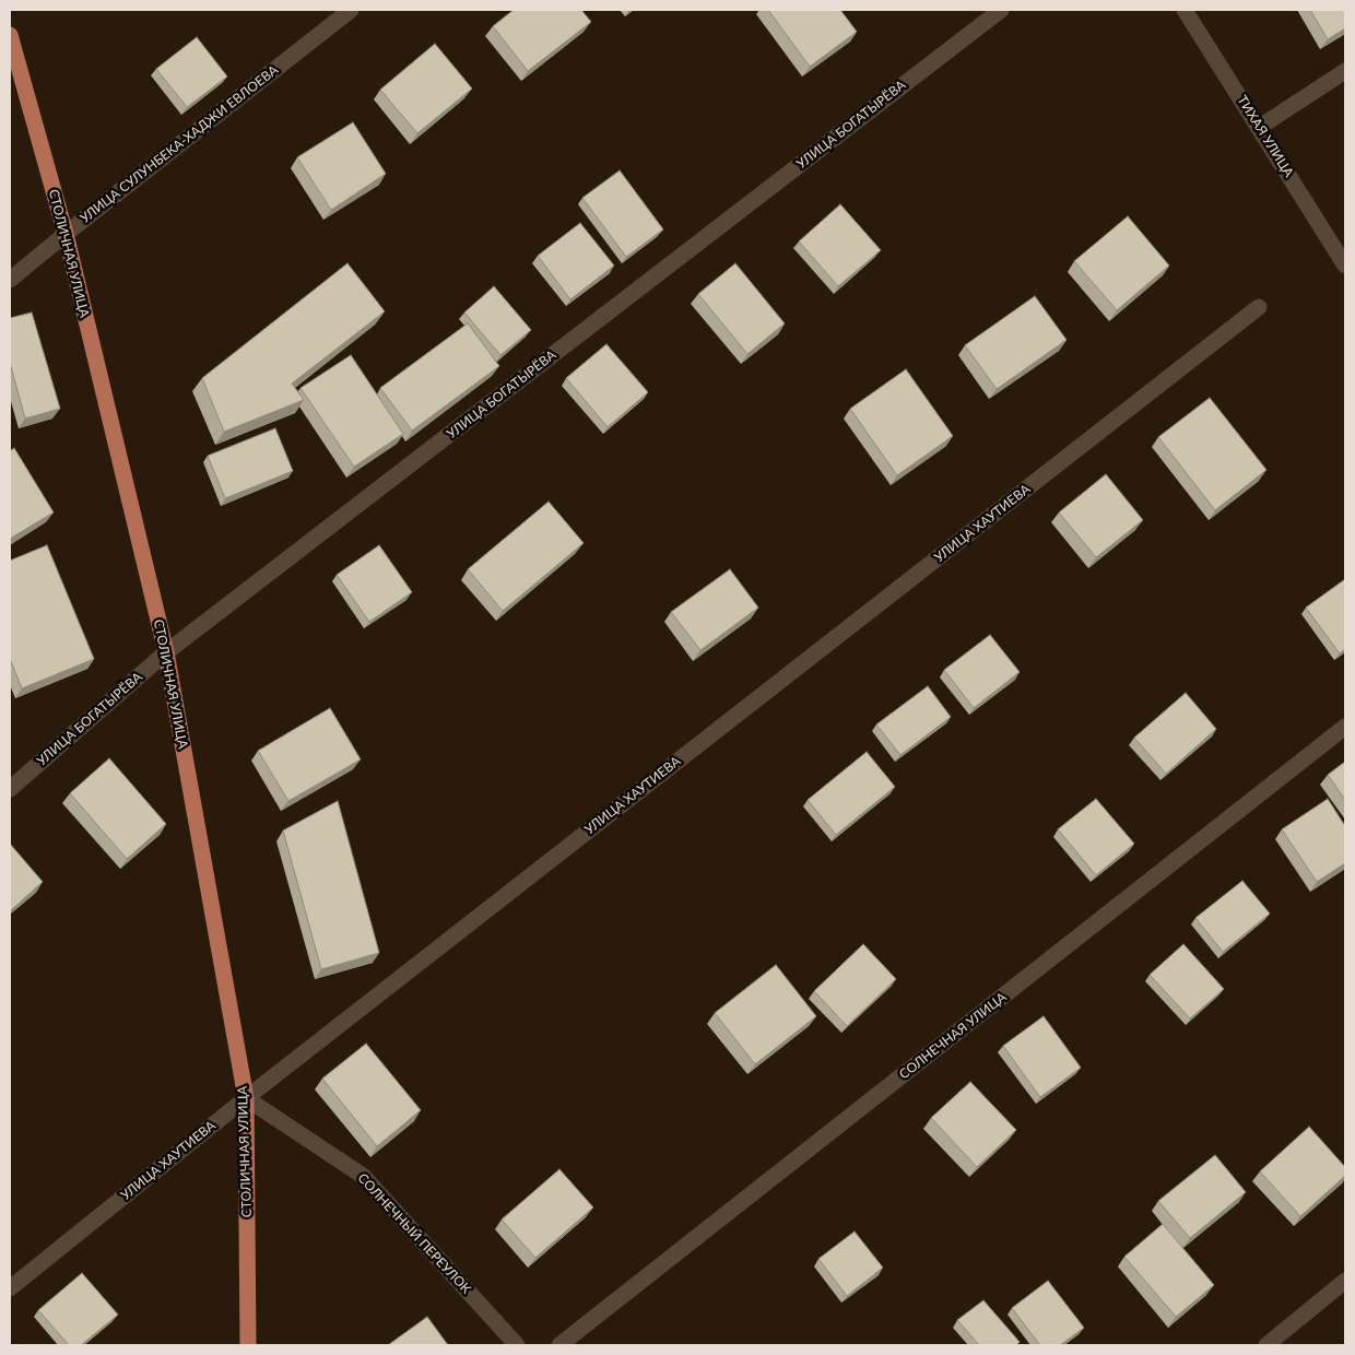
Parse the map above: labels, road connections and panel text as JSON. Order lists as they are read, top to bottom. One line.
{"streets":{"main road":["СТОЛИЧНАЯ УЛИЦА"],"street":["УЛИЦА БОГАТЫРЁВА","ТИХАЯ УЛИЦА","УЛИЦА СУЛУНБЕКА-ХАДЖИ ЕВЛОЕВА","УЛИЦА ХАУТИЕВА","СОЛНЕЧНАЯ УЛИЦА","СОЛНЕЧНЫЙ ПЕРЕУЛОК"]},"crossings":[["УЛИЦА БОГАТЫРЁВА","СТОЛИЧНАЯ УЛИЦА"],["УЛИЦА СУЛУНБЕКА-ХАДЖИ ЕВЛОЕВА","СТОЛИЧНАЯ УЛИЦА"],["СТОЛИЧНАЯ УЛИЦА","УЛИЦА ХАУТИЕВА"],["СТОЛИЧНАЯ УЛИЦА","СОЛНЕЧНЫЙ ПЕРЕУЛОК"],["УЛИЦА ХАУТИЕВА","СОЛНЕЧНЫЙ ПЕРЕУЛОК"]]}
